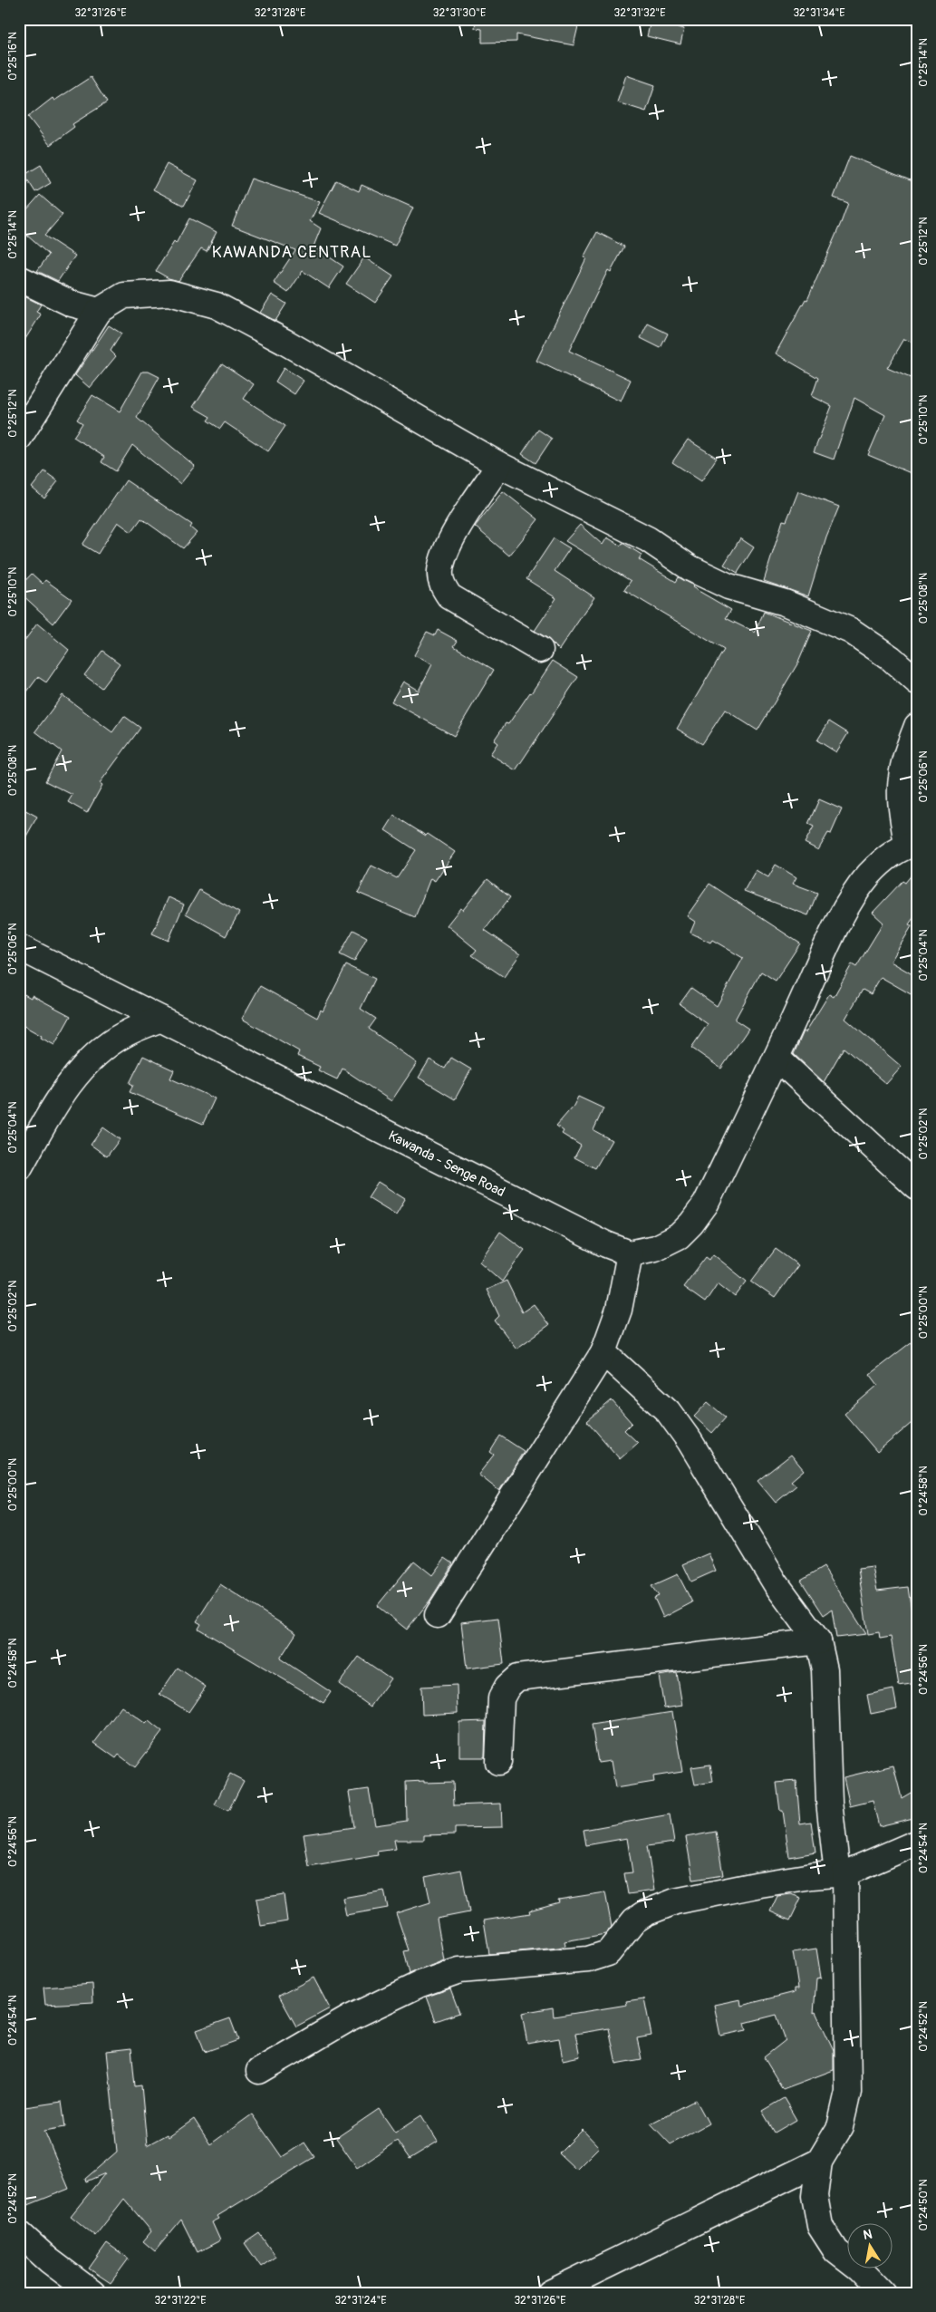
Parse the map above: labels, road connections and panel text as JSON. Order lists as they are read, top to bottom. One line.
{"streets":{"street":["Kawanda - Senge Road"]},"districts":["KAWANDA CENTRAL"],"north":"top","coordinates":["32°31'26\"E","32°31'28\"E","32°31'30\"E","32°31'32\"E","32°31'34\"E","0°25'16\"N","0°25'14\"N","0°25'12\"N","0°25'10\"N","0°25'08\"N","0°25'06\"N","0°25'04\"N","0°25'02\"N","0°25'00\"N","0°24'58\"N","0°24'56\"N","0°24'54\"N","0°24'52\"N","0°24'50\"N","32°31'22\"E","32°31'24\"E"]}
